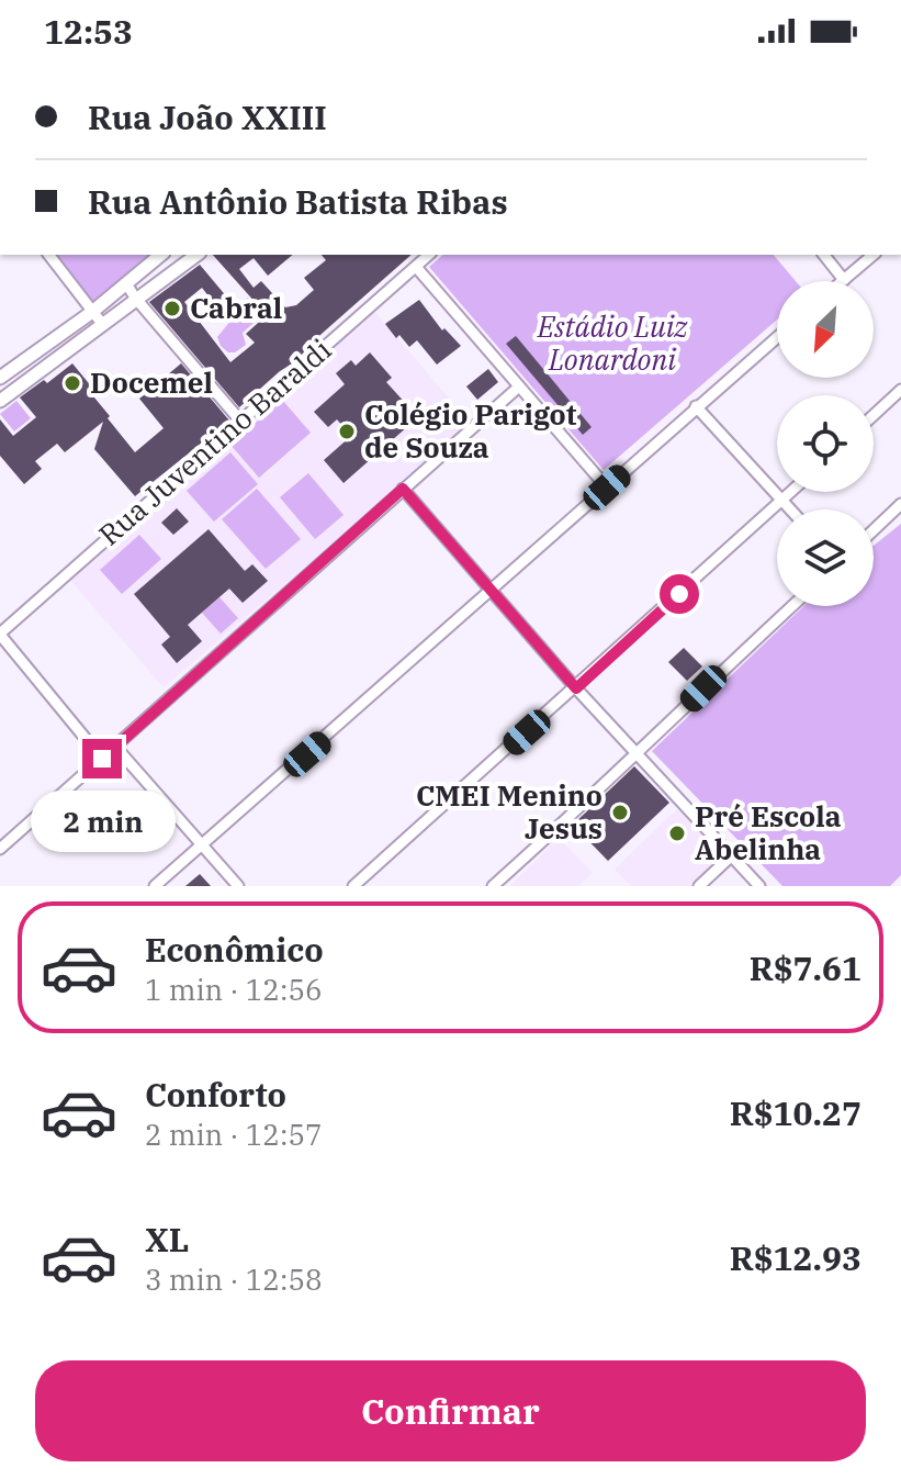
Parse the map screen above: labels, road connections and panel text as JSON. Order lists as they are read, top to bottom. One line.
{"streets":{"street":["Rua Juventino Baraldi"]},"parks":["Estádio Luiz Lonardoni"],"places":["Cabral","Docemel","Colégio Parigot de Souza","CMEI Menino Jesus","Pré Escola Abelinha"],"north":"bottom left","page":{"status":"12:53","banner":["Rua João XXIII","Rua Antônio Batista Ribas"],"bubble":"2 min","list":[{"name":"Econômico","note":"1 min · 12:56","value":"R$7.61"},{"name":"Conforto","note":"2 min · 12:57","value":"R$10.27"},{"name":"XL","note":"3 min · 12:58","value":"R$12.93"}],"buttons":"Confirmar"}}
